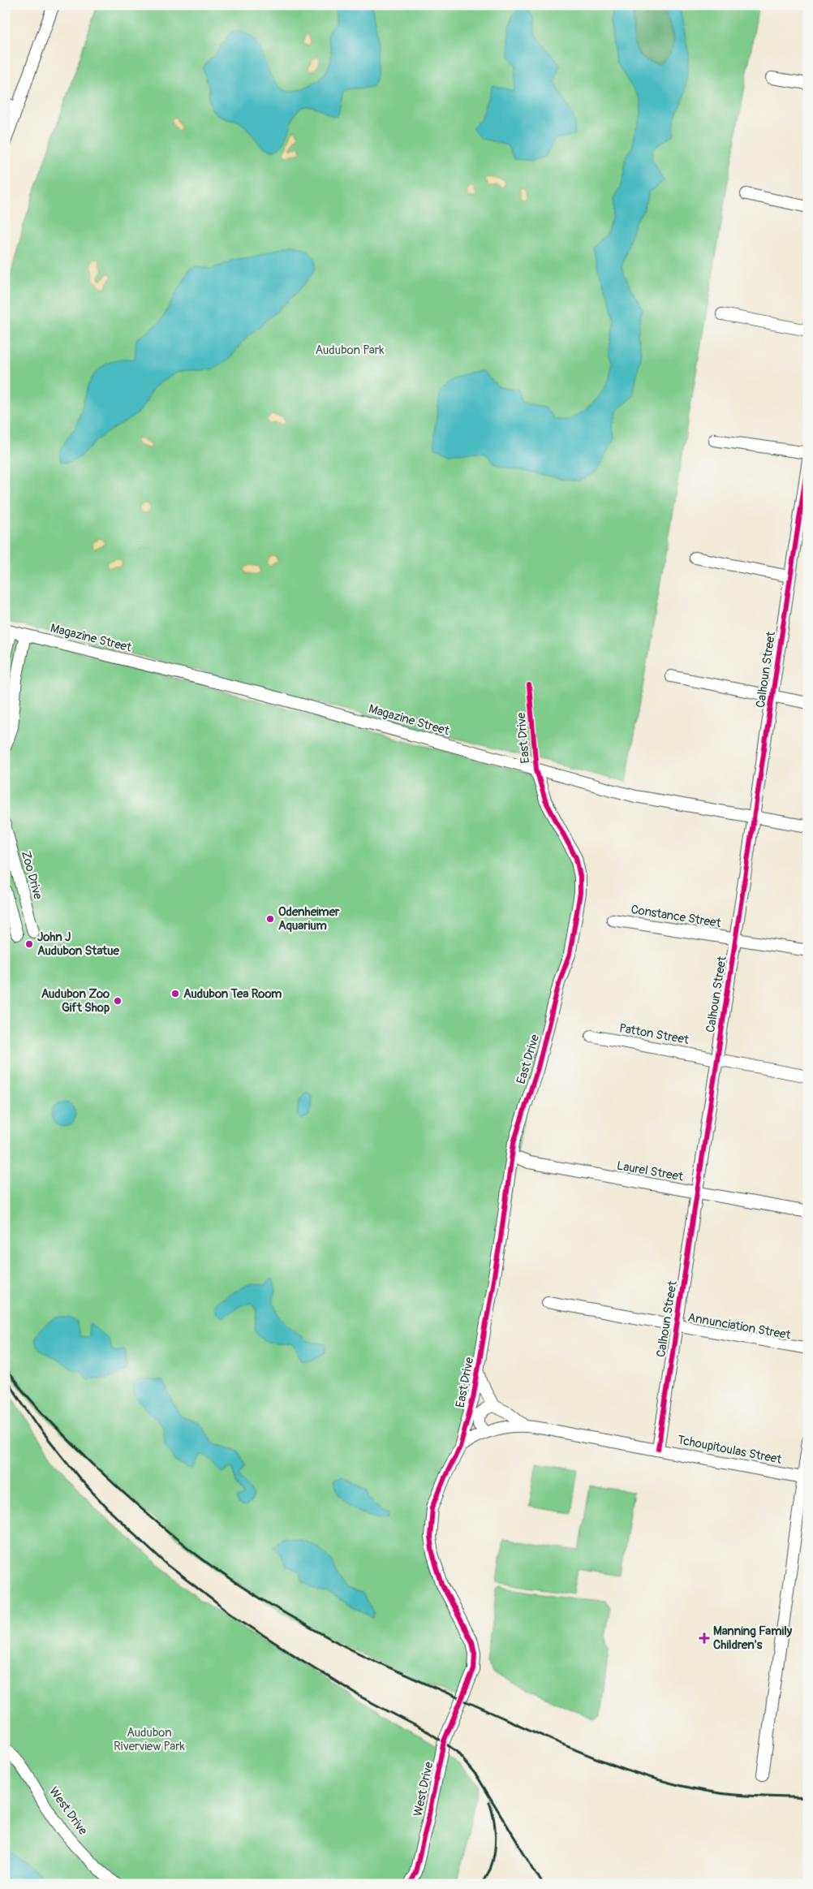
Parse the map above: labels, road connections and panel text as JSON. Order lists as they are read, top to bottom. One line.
{"streets":{"street":["Magazine Street","Calhoun Street","East Drive","Zoo Drive","Constance Street","Patton Street","Laurel Street","Annunciation Street","Tchoupitoulas Street","West Drive"]},"crossings":[["Magazine Street","Calhoun Street"],["Magazine Street","East Drive"],["Calhoun Street","Constance Street"],["Calhoun Street","Patton Street"],["Calhoun Street","Laurel Street"],["Calhoun Street","Annunciation Street"],["Calhoun Street","Tchoupitoulas Street"],["East Drive","Laurel Street"],["East Drive","Tchoupitoulas Street"],["East Drive","West Drive"]],"parks":["Audubon Park","Audubon Riverview Park"],"places":{"other":["Odenheimer Aquarium","John J Audubon Statue","Audubon Tea Room","Audubon Zoo Gift Shop"],"health":["Manning Family Children's"]}}
